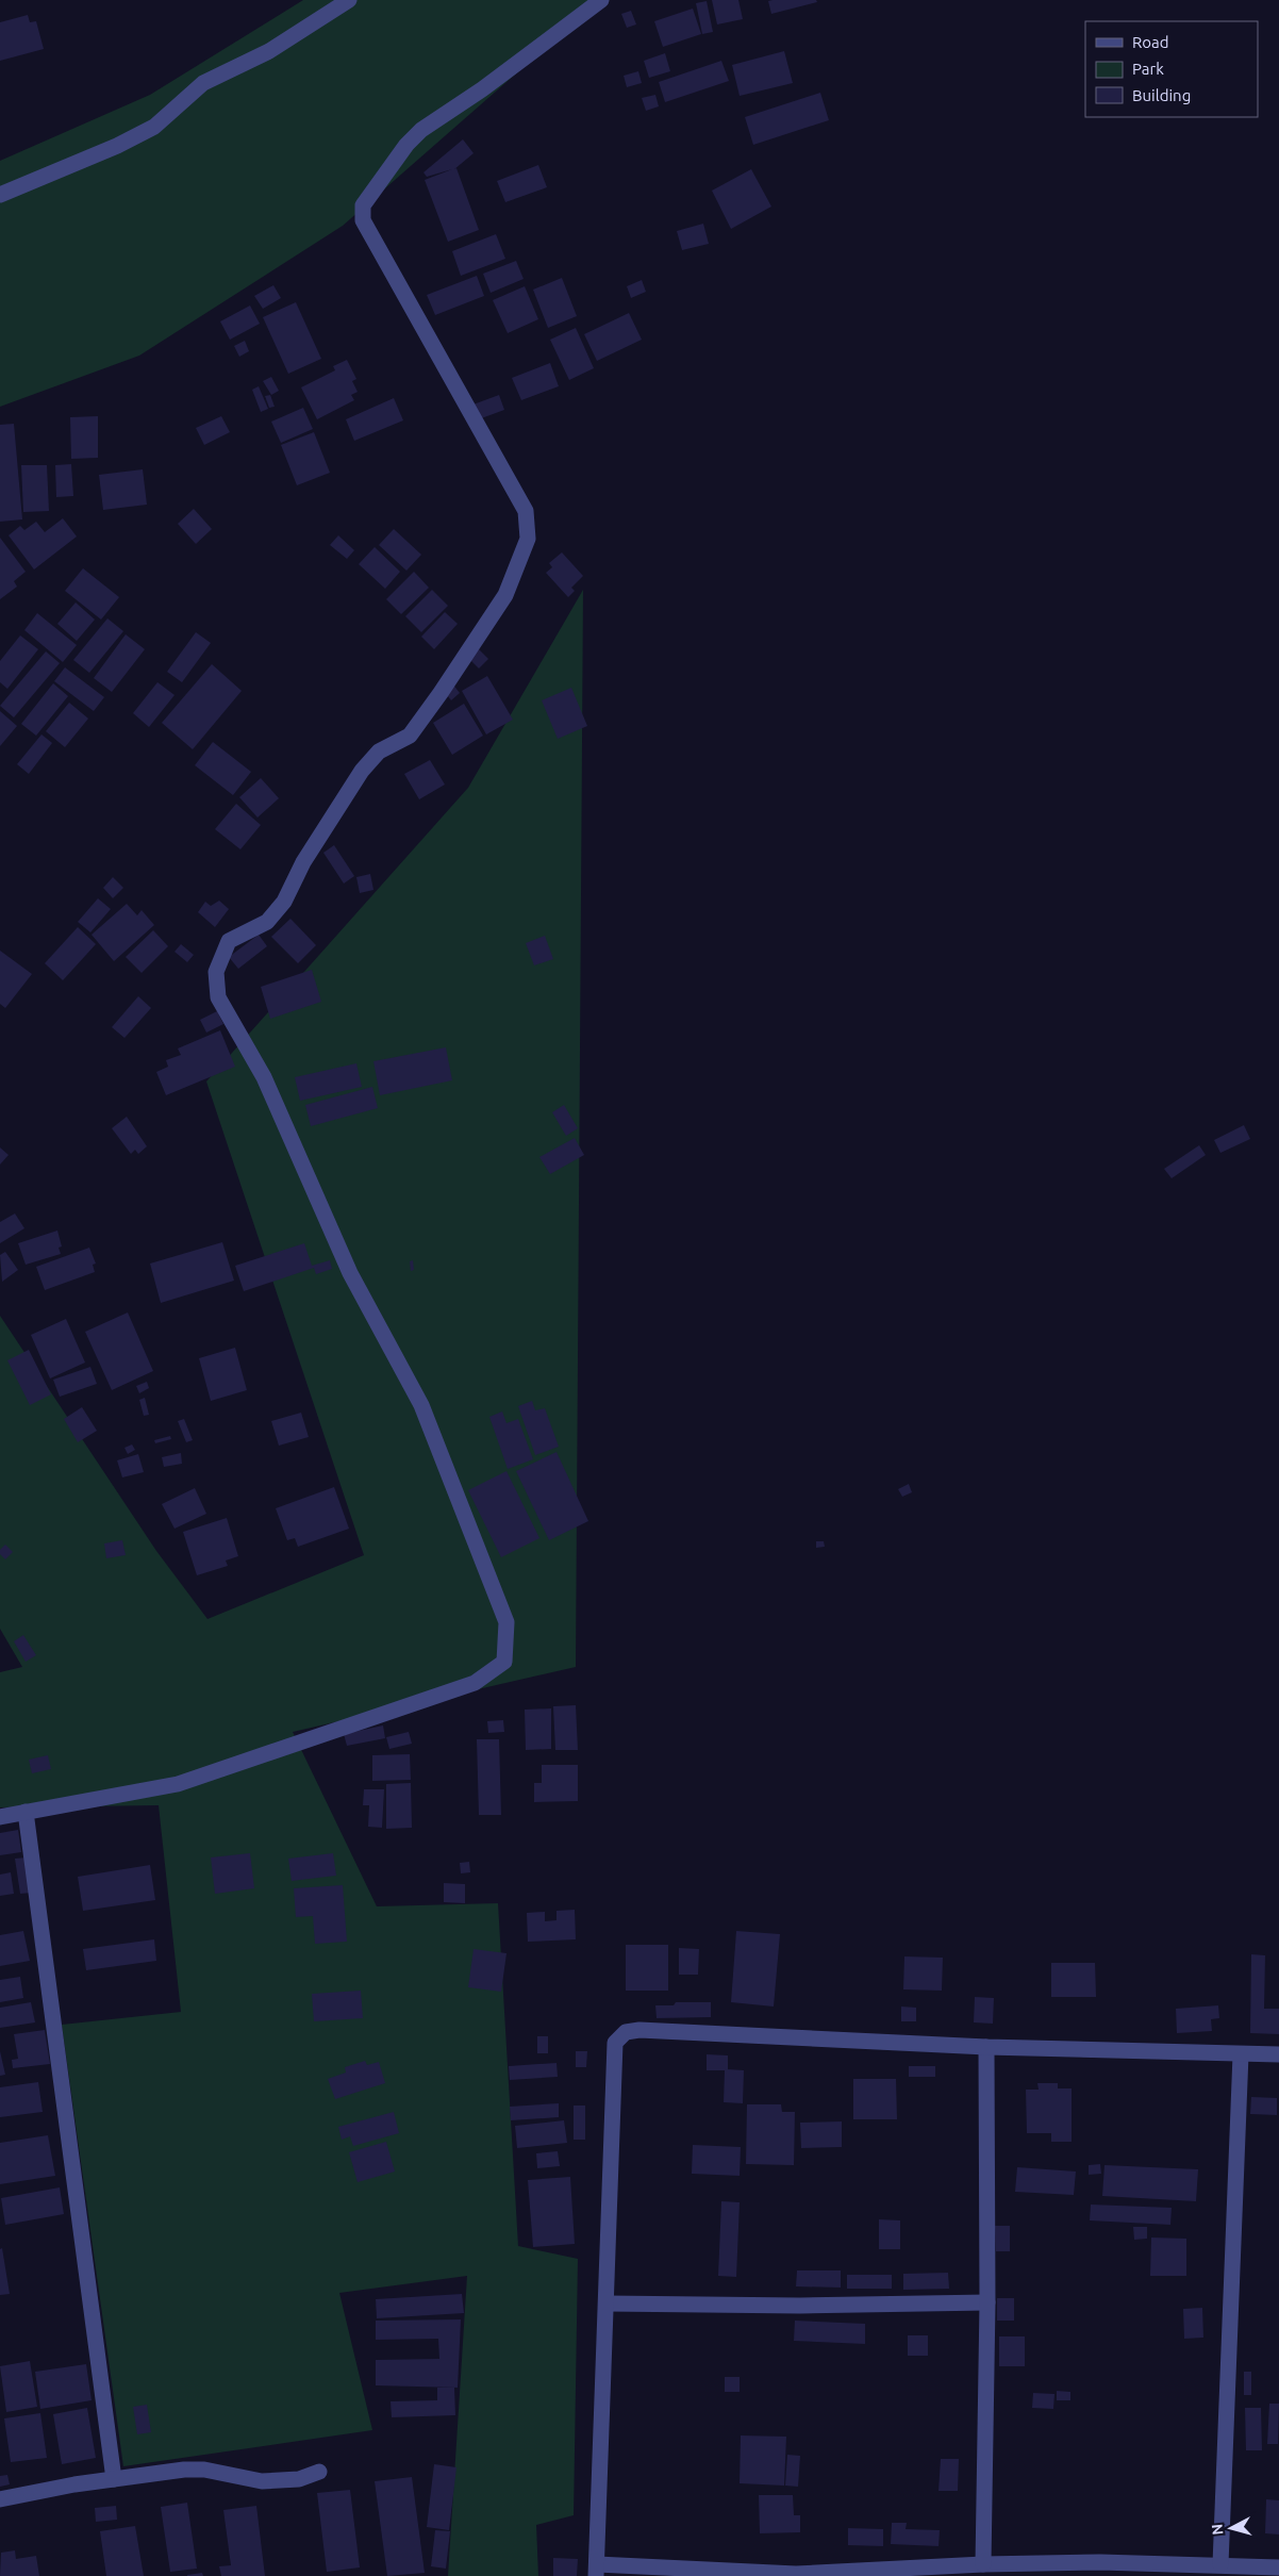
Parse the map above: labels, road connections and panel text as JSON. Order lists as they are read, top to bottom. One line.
{"legend":["Road","Park","Building"],"north":"left"}
